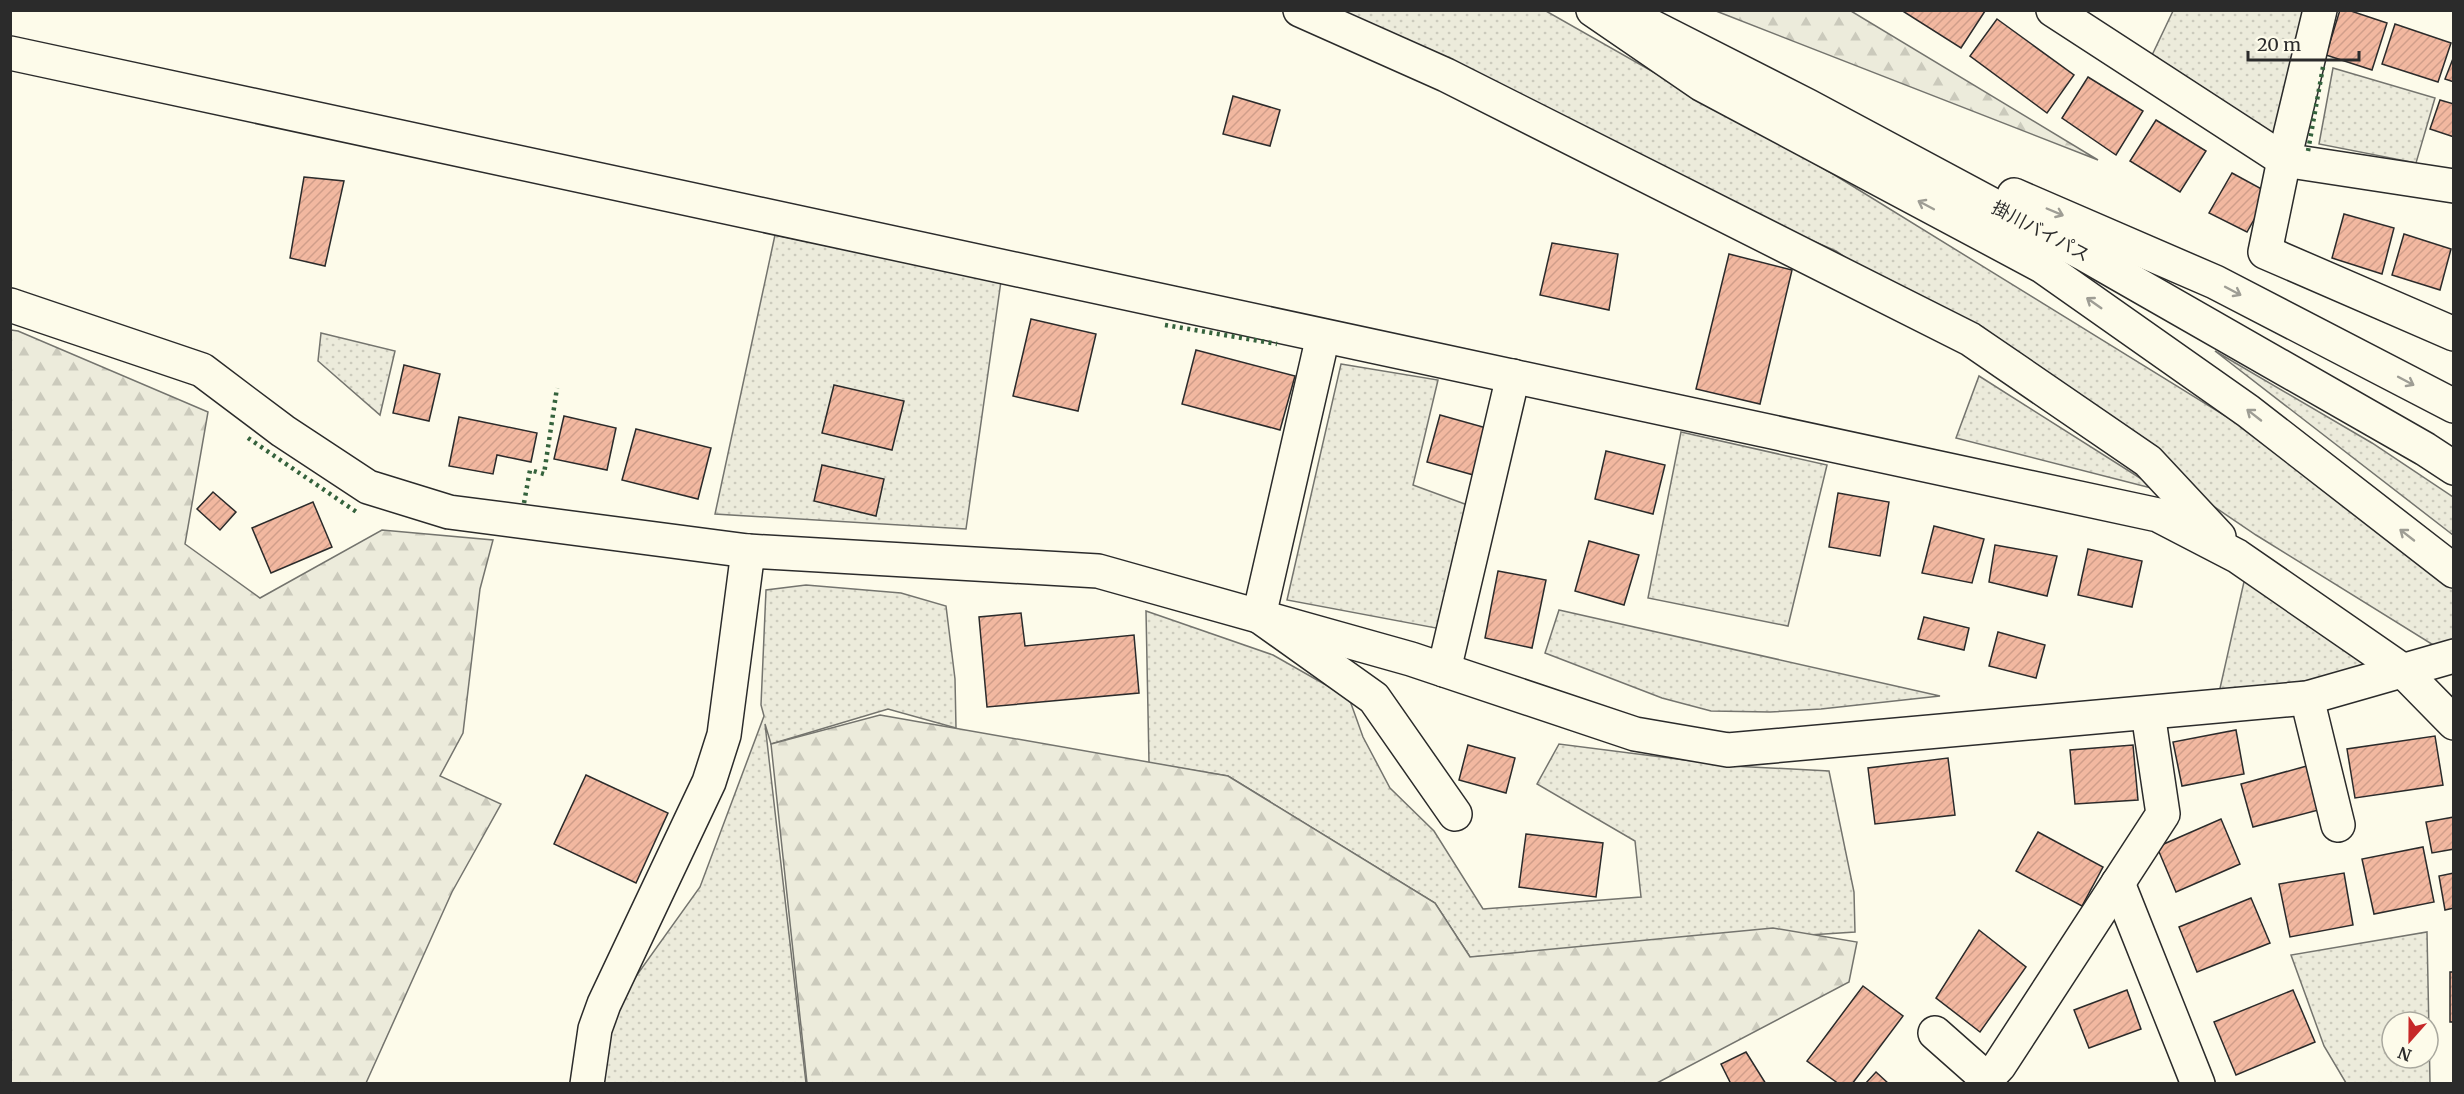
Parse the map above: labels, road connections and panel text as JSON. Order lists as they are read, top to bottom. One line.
{"streets":{"main road":["掛川バイパス"]},"scale_bar":"20 m","north":"bottom"}
